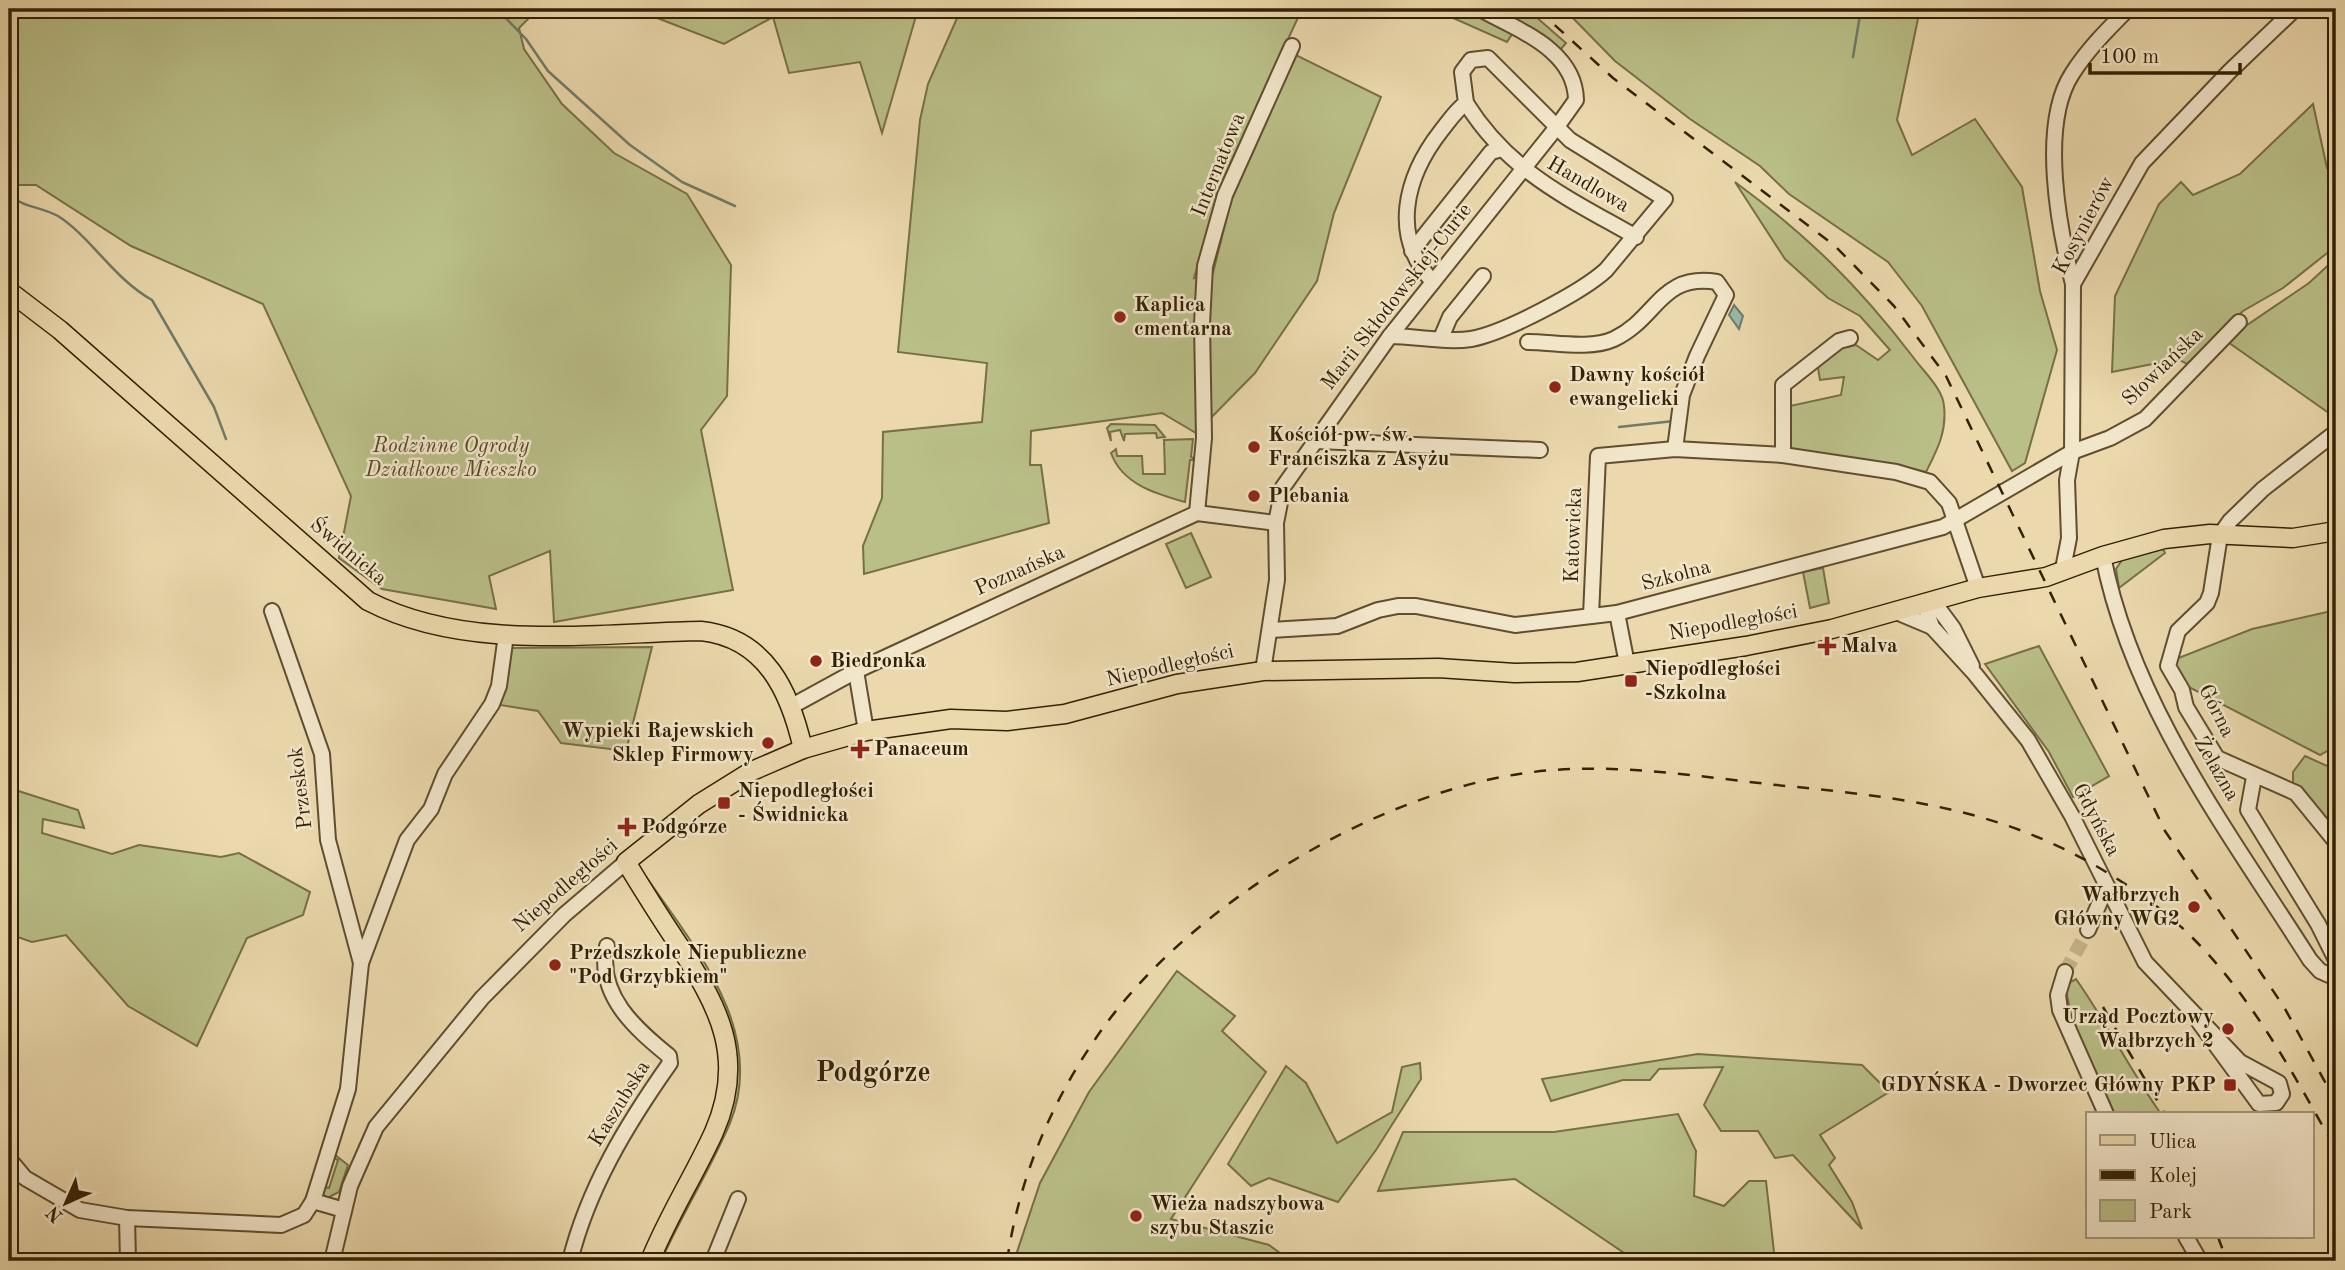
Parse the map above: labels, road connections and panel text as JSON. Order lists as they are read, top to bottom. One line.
{"streets":{"main road":["Świdnicka","Niepodległości"],"street":["Internatowa","Handlowa","Kosynierów","Marii Skłodowskiej-Curie","Słowiańska","Katowicka","Poznańska","Szkolna","Górna","Żelazna","Przeskok","Gdyńska","Kaszubska"]},"crossings":[["Internatowa","Poznańska"],["Handlowa","Marii Skłodowskiej-Curie"],["Kosynierów","Słowiańska"],["Kosynierów","Szkolna"],["Kosynierów","Niepodległości"],["Marii Skłodowskiej-Curie","Szkolna"],["Marii Skłodowskiej-Curie","Niepodległości"],["Słowiańska","Szkolna"],["Katowicka","Szkolna"],["Świdnicka","Poznańska"],["Świdnicka","Niepodległości"],["Świdnicka","Przeskok"],["Niepodległości","Górna"],["Niepodległości","Żelazna"],["Niepodległości","Gdyńska"],["Górna","Żelazna"]],"districts":["Podgórze"],"parks":["Rodzinne Ogrody Działkowe Mieszko"],"places":{"other":["Kaplica cmentarna","Dawny kościół ewangelicki","Kościół pw. św. Franciszka z Asyżu","Plebania","Biedronka","Wypieki Rajewskich Sklep Firmowy","Wałbrzych Główny WG2","Przedszkole Niepubliczne \"Pod Grzybkiem\"","Urząd Pocztowy Wałbrzych 2","Wieża nadszybowa szybu Staszic"],"health":["Malva","Panaceum","Podgórze"],"transit":["Niepodległości -Szkolna","Niepodległości - Świdnicka","GDYŃSKA - Dworzec Główny PKP"]},"legend":["Ulica","Kolej","Park"],"scale_bar":"100 m","north":"bottom left"}
